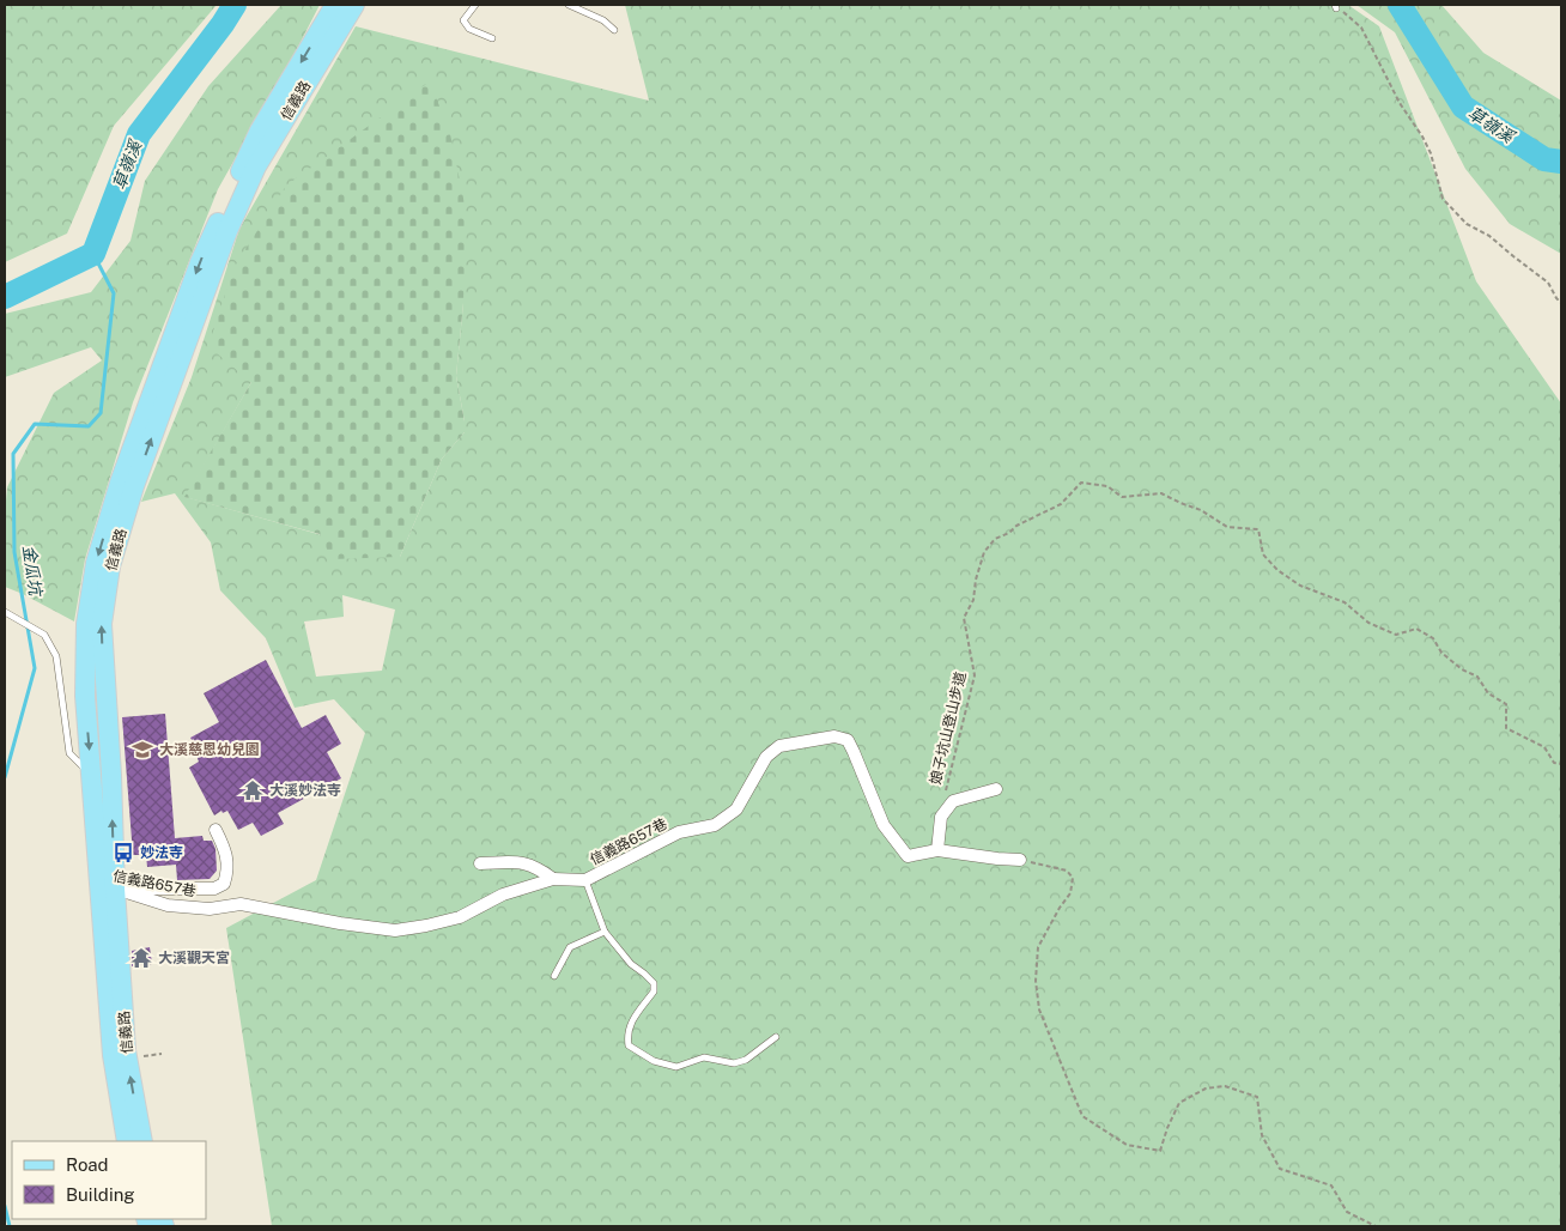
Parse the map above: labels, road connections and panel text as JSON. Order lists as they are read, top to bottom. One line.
{"streets":{"main road":["信義路"],"street":["信義路657巷"],"path":["娘子坑山登山步道"]},"crossings":[["信義路","信義路657巷"]],"water":["草嶺溪","金瓜坑"],"places":{"school or university":["大溪慈恩幼兒園"],"temple":["大溪妙法寺","大溪觀天宮"],"bus stop":["妙法寺"]},"legend":["Road","Building"]}
